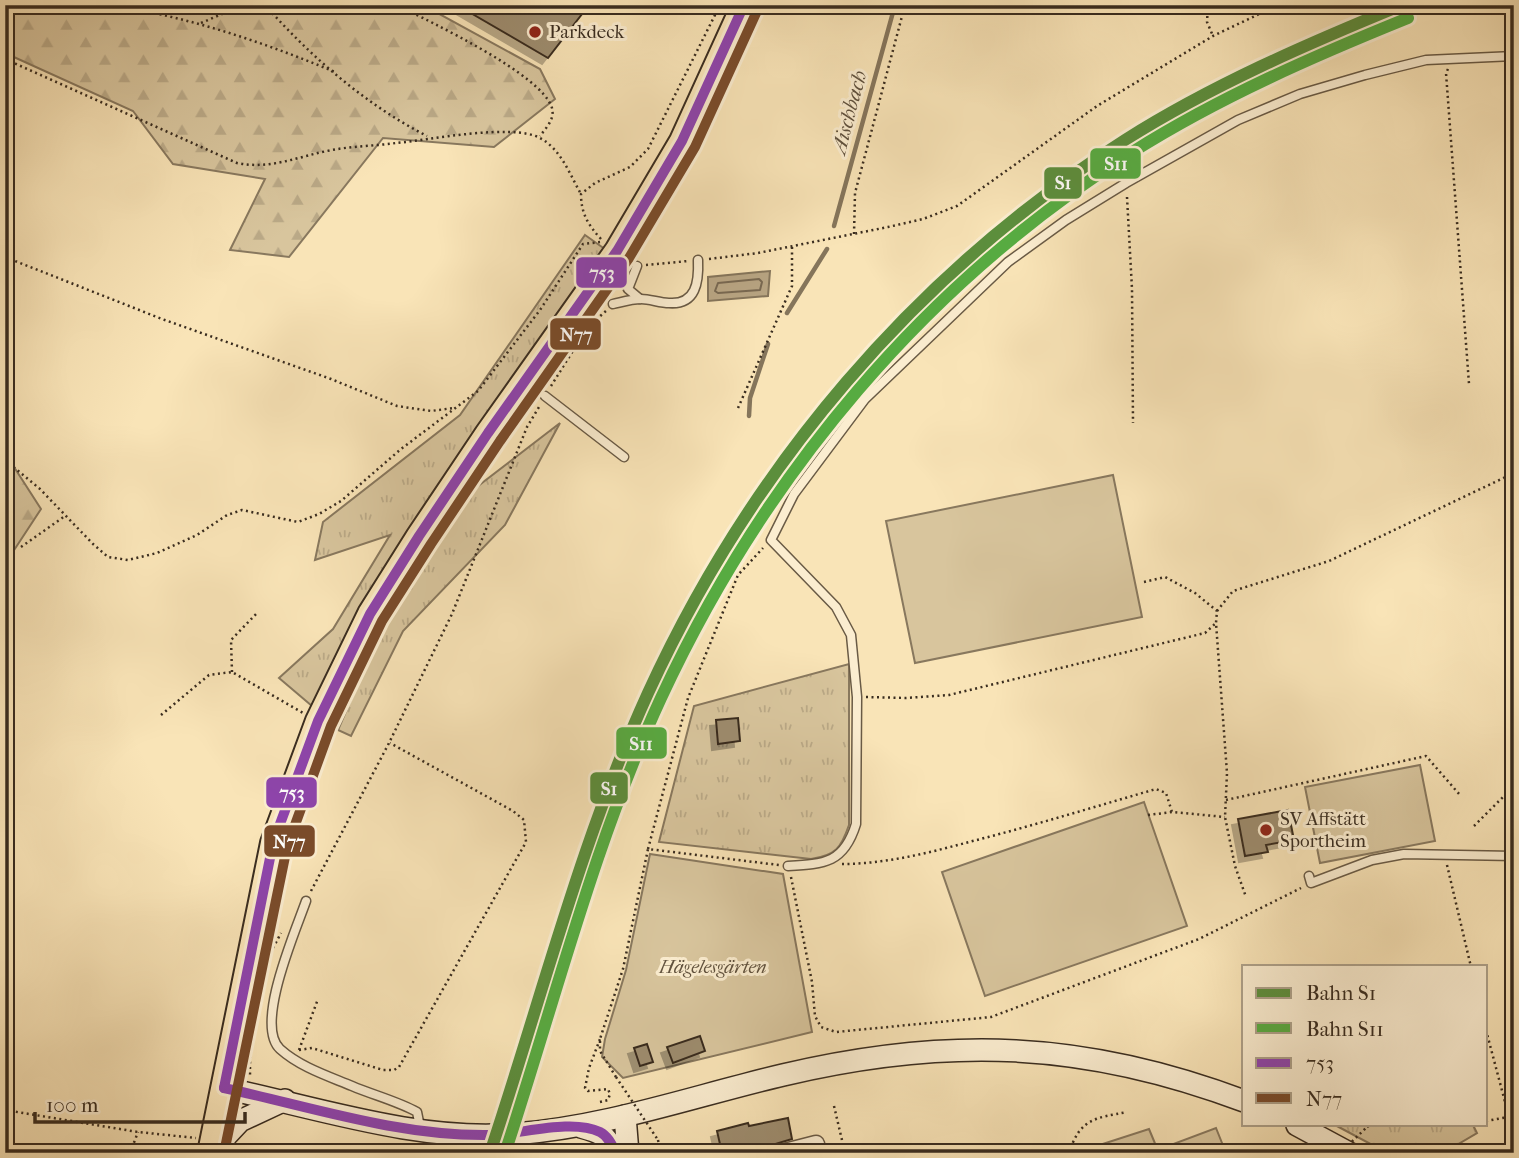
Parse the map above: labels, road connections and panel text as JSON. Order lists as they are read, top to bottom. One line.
{"water":["Aischbach"],"parks":["Hägelesgärten"],"places":["Parkdeck","SV Affstätt Sportheim"],"lines":["rail line S1","transit line 753","transit line N77","rail line S11"],"legend":["Bahn S1","Bahn S11","753","N77"],"scale_bar":"100 m"}
